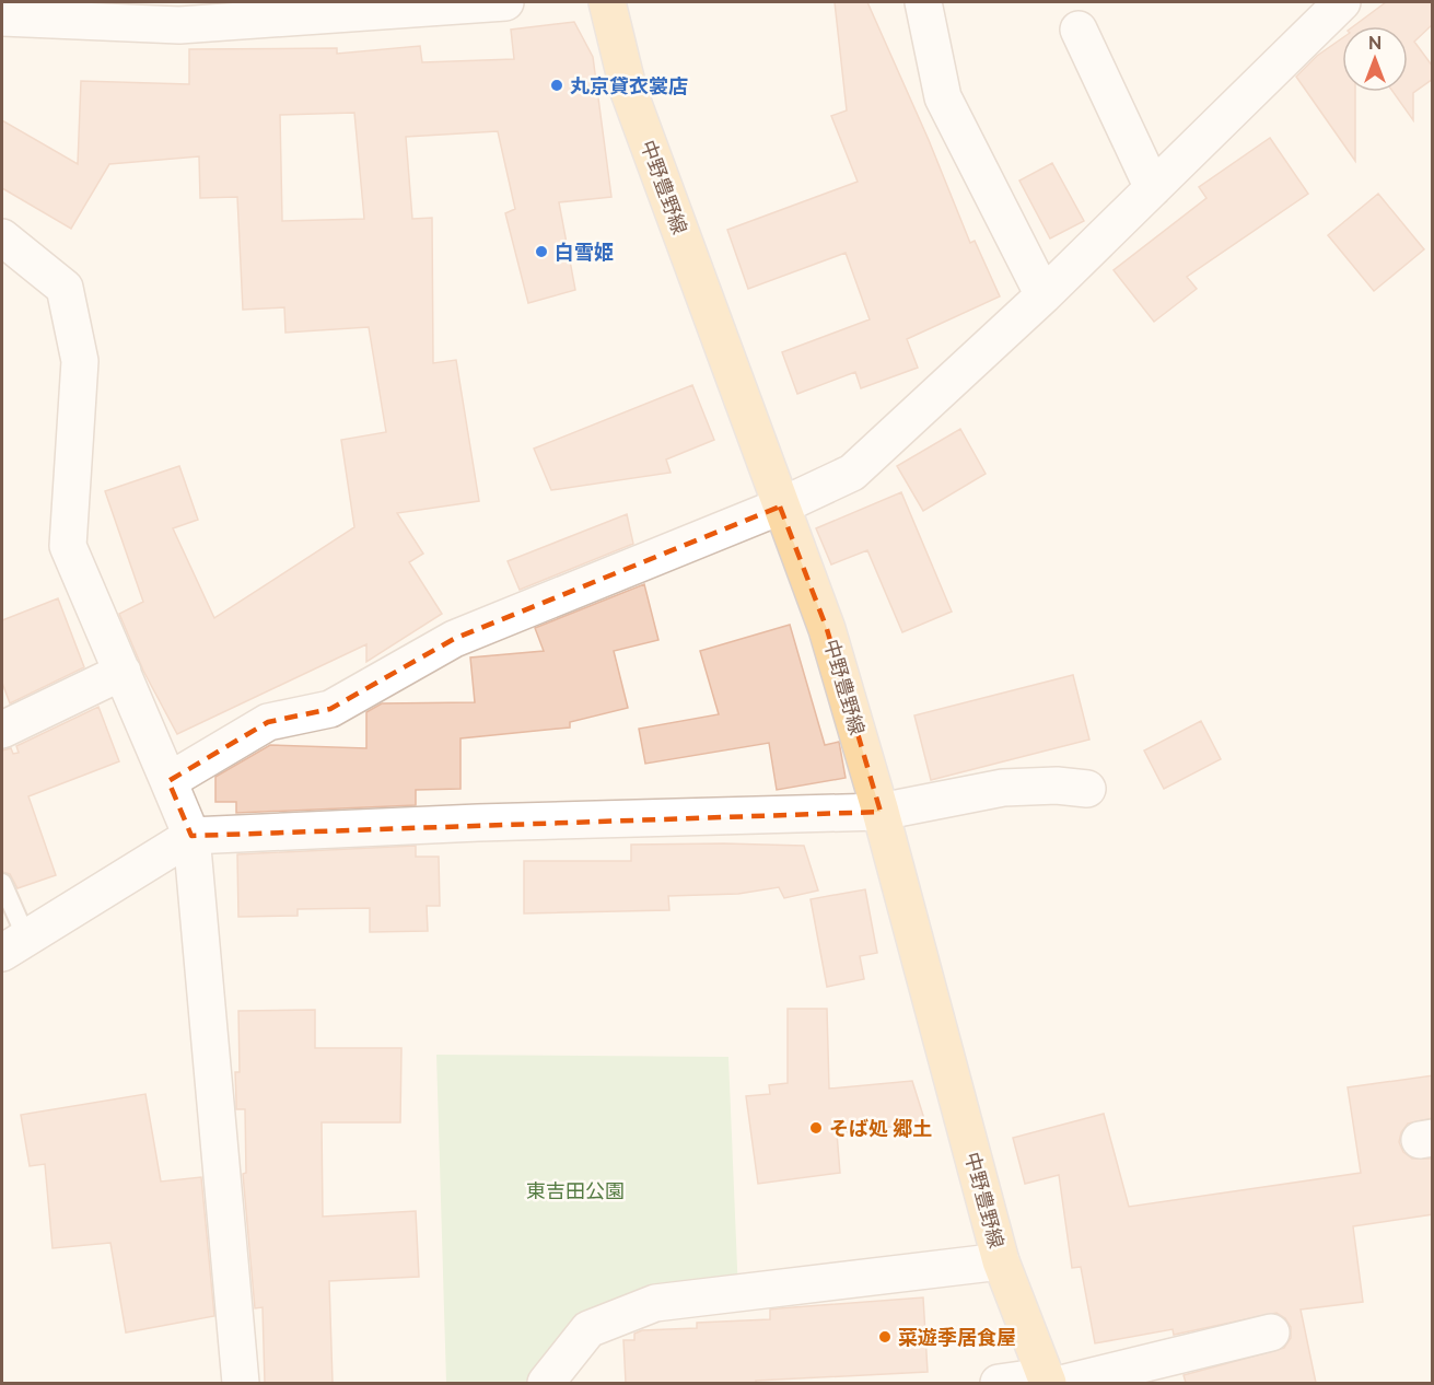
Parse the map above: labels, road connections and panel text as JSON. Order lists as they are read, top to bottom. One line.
{"streets":{"main road":["中野豊野線"]},"parks":["東吉田公園"],"places":["丸京貸衣裳店","白雪姫","そば処 郷土","菜遊季居食屋"],"north":"top"}
